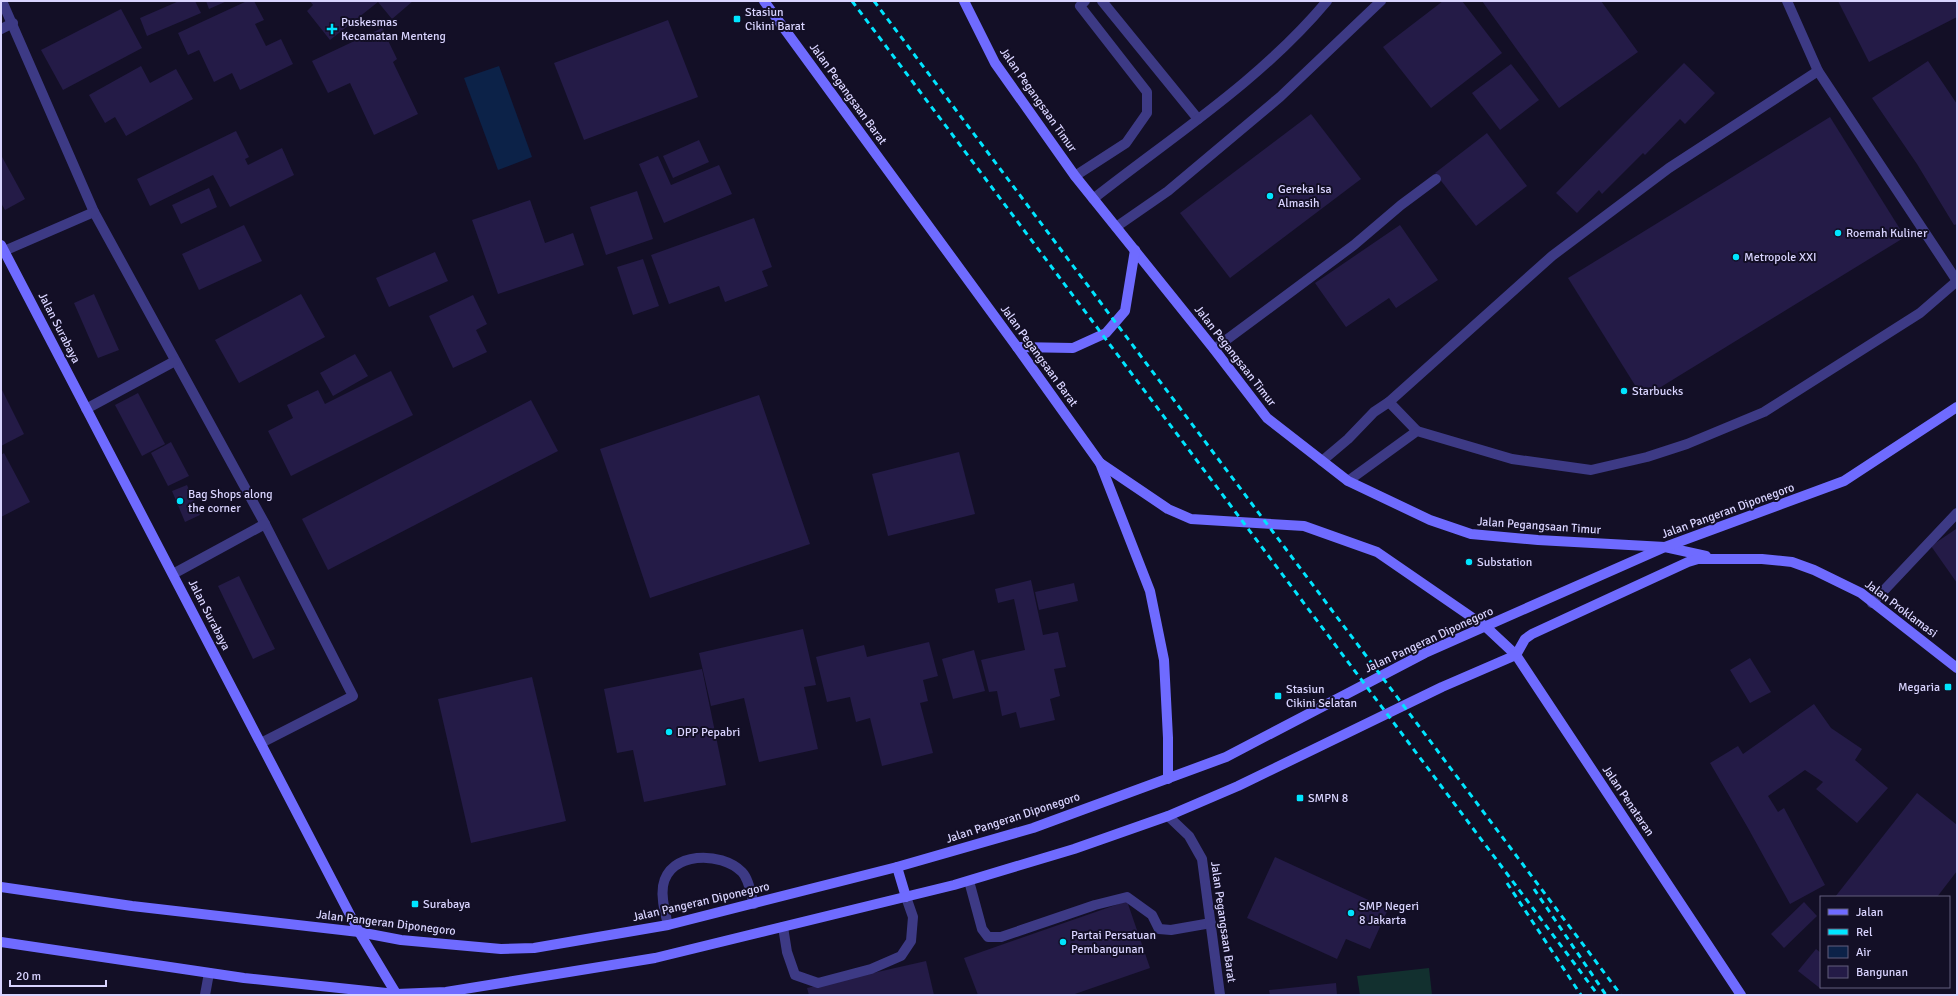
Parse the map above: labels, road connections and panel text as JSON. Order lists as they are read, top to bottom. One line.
{"streets":{"main road":["Jalan Pegangsaan Barat","Jalan Pegangsaan Timur","Jalan Surabaya","Jalan Pangeran Diponegoro","Jalan Proklamasi","Jalan Penataran"]},"crossings":[["Jalan Pegangsaan Barat","Jalan Pangeran Diponegoro"],["Jalan Pegangsaan Barat","Jalan Penataran"],["Jalan Pegangsaan Timur","Jalan Pangeran Diponegoro"],["Jalan Pegangsaan Timur","Jalan Proklamasi"],["Jalan Surabaya","Jalan Pangeran Diponegoro"],["Jalan Pangeran Diponegoro","Jalan Penataran"]],"places":{"transit":["Stasiun Cikini Barat","Megaria","Stasiun Cikini Selatan","SMPN 8","Surabaya"],"health":["Puskesmas Kecamatan Menteng"],"other":["Gereka Isa Almasih","Roemah Kuliner","Metropole XXI","Starbucks","Bag Shops along the corner","Substation","DPP Pepabri","SMP Negeri 8 Jakarta","Partai Persatuan Pembangunan"]},"legend":["Jalan","Rel","Air","Bangunan"],"scale_bar":"20 m"}
